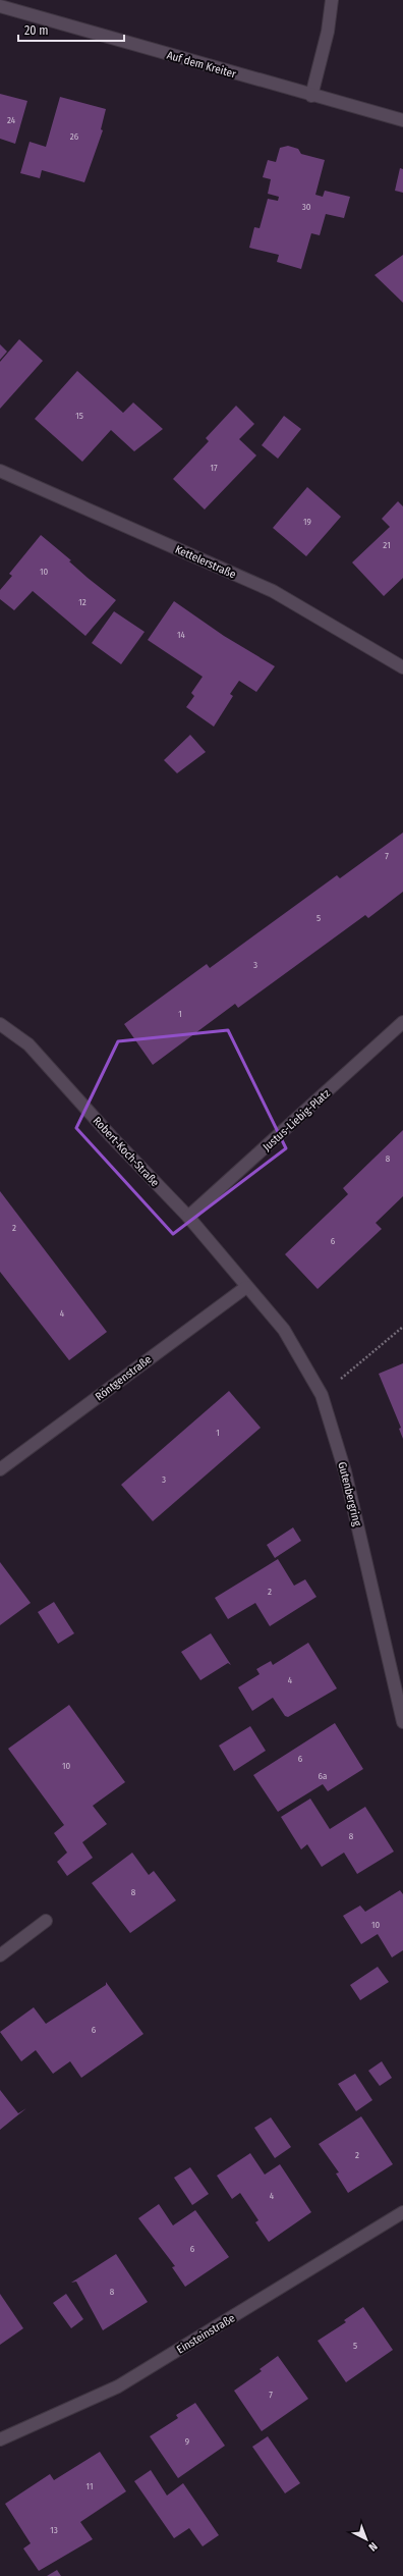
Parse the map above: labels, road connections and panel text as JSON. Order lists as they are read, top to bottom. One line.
{"streets":{"street":["Auf dem Kreiter","Kettelerstraße","Justus-Liebig-Platz","Robert-Koch-Straße","Röntgenstraße","Gutenbergring","Einsteinstraße"]},"crossings":[["Justus-Liebig-Platz","Robert-Koch-Straße"],["Robert-Koch-Straße","Röntgenstraße"],["Robert-Koch-Straße","Gutenbergring"],["Röntgenstraße","Gutenbergring"]],"house_numbers":["24","26","30","15","17","19","21","10","12","14","7","5","3","1","8","2","6","4","1","3","2","4","6","10","6a","8","8","10","6","2","4","6","8","5","7","9","11","13"],"scale_bar":"20 m","north":"bottom right"}
